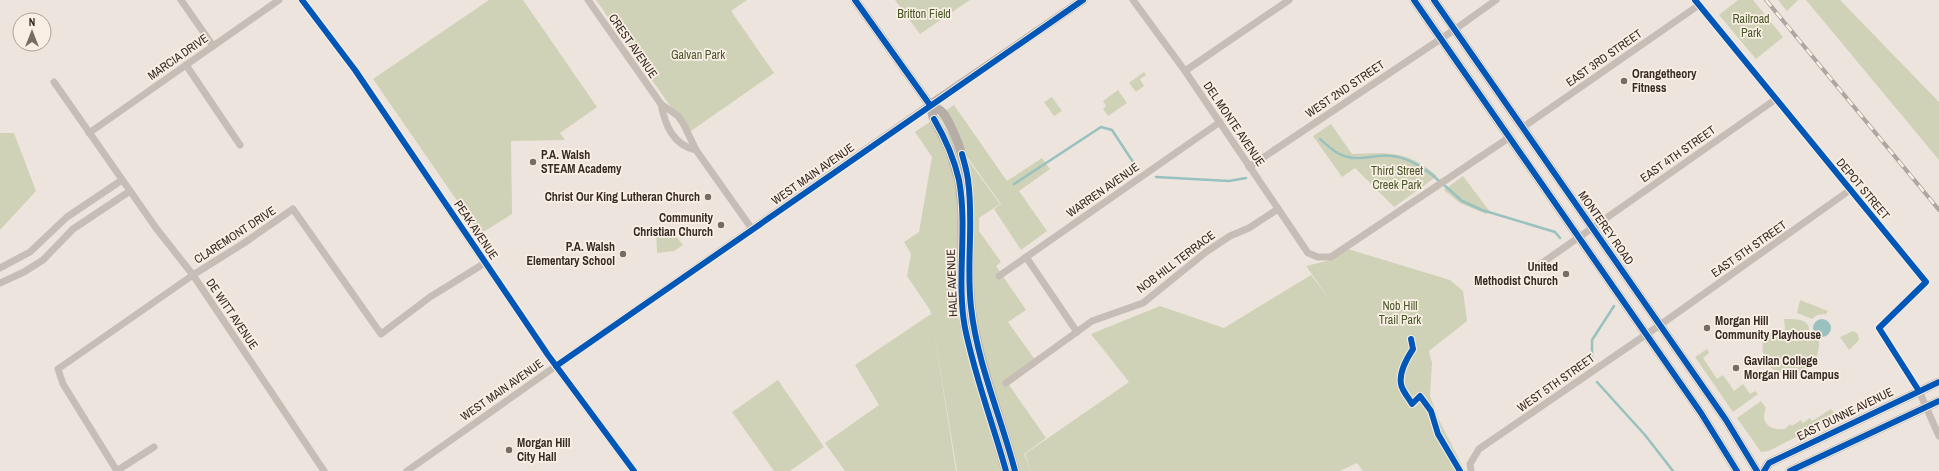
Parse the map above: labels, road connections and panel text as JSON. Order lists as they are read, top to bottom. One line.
{"streets":{"main road":["WEST MAIN AVENUE","MONTEREY ROAD","HALE AVENUE","EAST DUNNE AVENUE"],"street":["CREST AVENUE","MARCIA DRIVE","EAST 3RD STREET","WEST 2ND STREET","DEL MONTE AVENUE","EAST 4TH STREET","DEPOT STREET","WARREN AVENUE","PEAK AVENUE","CLAREMONT DRIVE","EAST 5TH STREET","NOB HILL TERRACE","DE WITT AVENUE","WEST 5TH STREET"]},"crossings":[["CREST AVENUE","WEST MAIN AVENUE"],["MARCIA DRIVE","DE WITT AVENUE"],["EAST 3RD STREET","DEPOT STREET"],["EAST 3RD STREET","MONTEREY ROAD"],["WEST 2ND STREET","DEL MONTE AVENUE"],["WEST 2ND STREET","MONTEREY ROAD"],["DEL MONTE AVENUE","WARREN AVENUE"],["DEL MONTE AVENUE","NOB HILL TERRACE"],["EAST 4TH STREET","DEPOT STREET"],["EAST 4TH STREET","MONTEREY ROAD"],["WEST MAIN AVENUE","PEAK AVENUE"],["WEST MAIN AVENUE","HALE AVENUE"],["DEPOT STREET","EAST 5TH STREET"],["DEPOT STREET","EAST DUNNE AVENUE"],["MONTEREY ROAD","EAST 5TH STREET"],["MONTEREY ROAD","WEST 5TH STREET"],["PEAK AVENUE","CLAREMONT DRIVE"],["CLAREMONT DRIVE","DE WITT AVENUE"],["EAST 5TH STREET","WEST 5TH STREET"]],"parks":["Britton Field","Railroad Park","Galvan Park","Third Street Creek Park","Nob Hill Trail Park"],"places":["Orangetheory Fitness","P.A. Walsh STEAM Academy","Christ Our King Lutheran Church","Community Christian Church","P.A. Walsh Elementary School","United Methodist Church","Morgan Hill Community Playhouse","Gavilan College Morgan Hill Campus","Morgan Hill City Hall"],"north":"top"}
